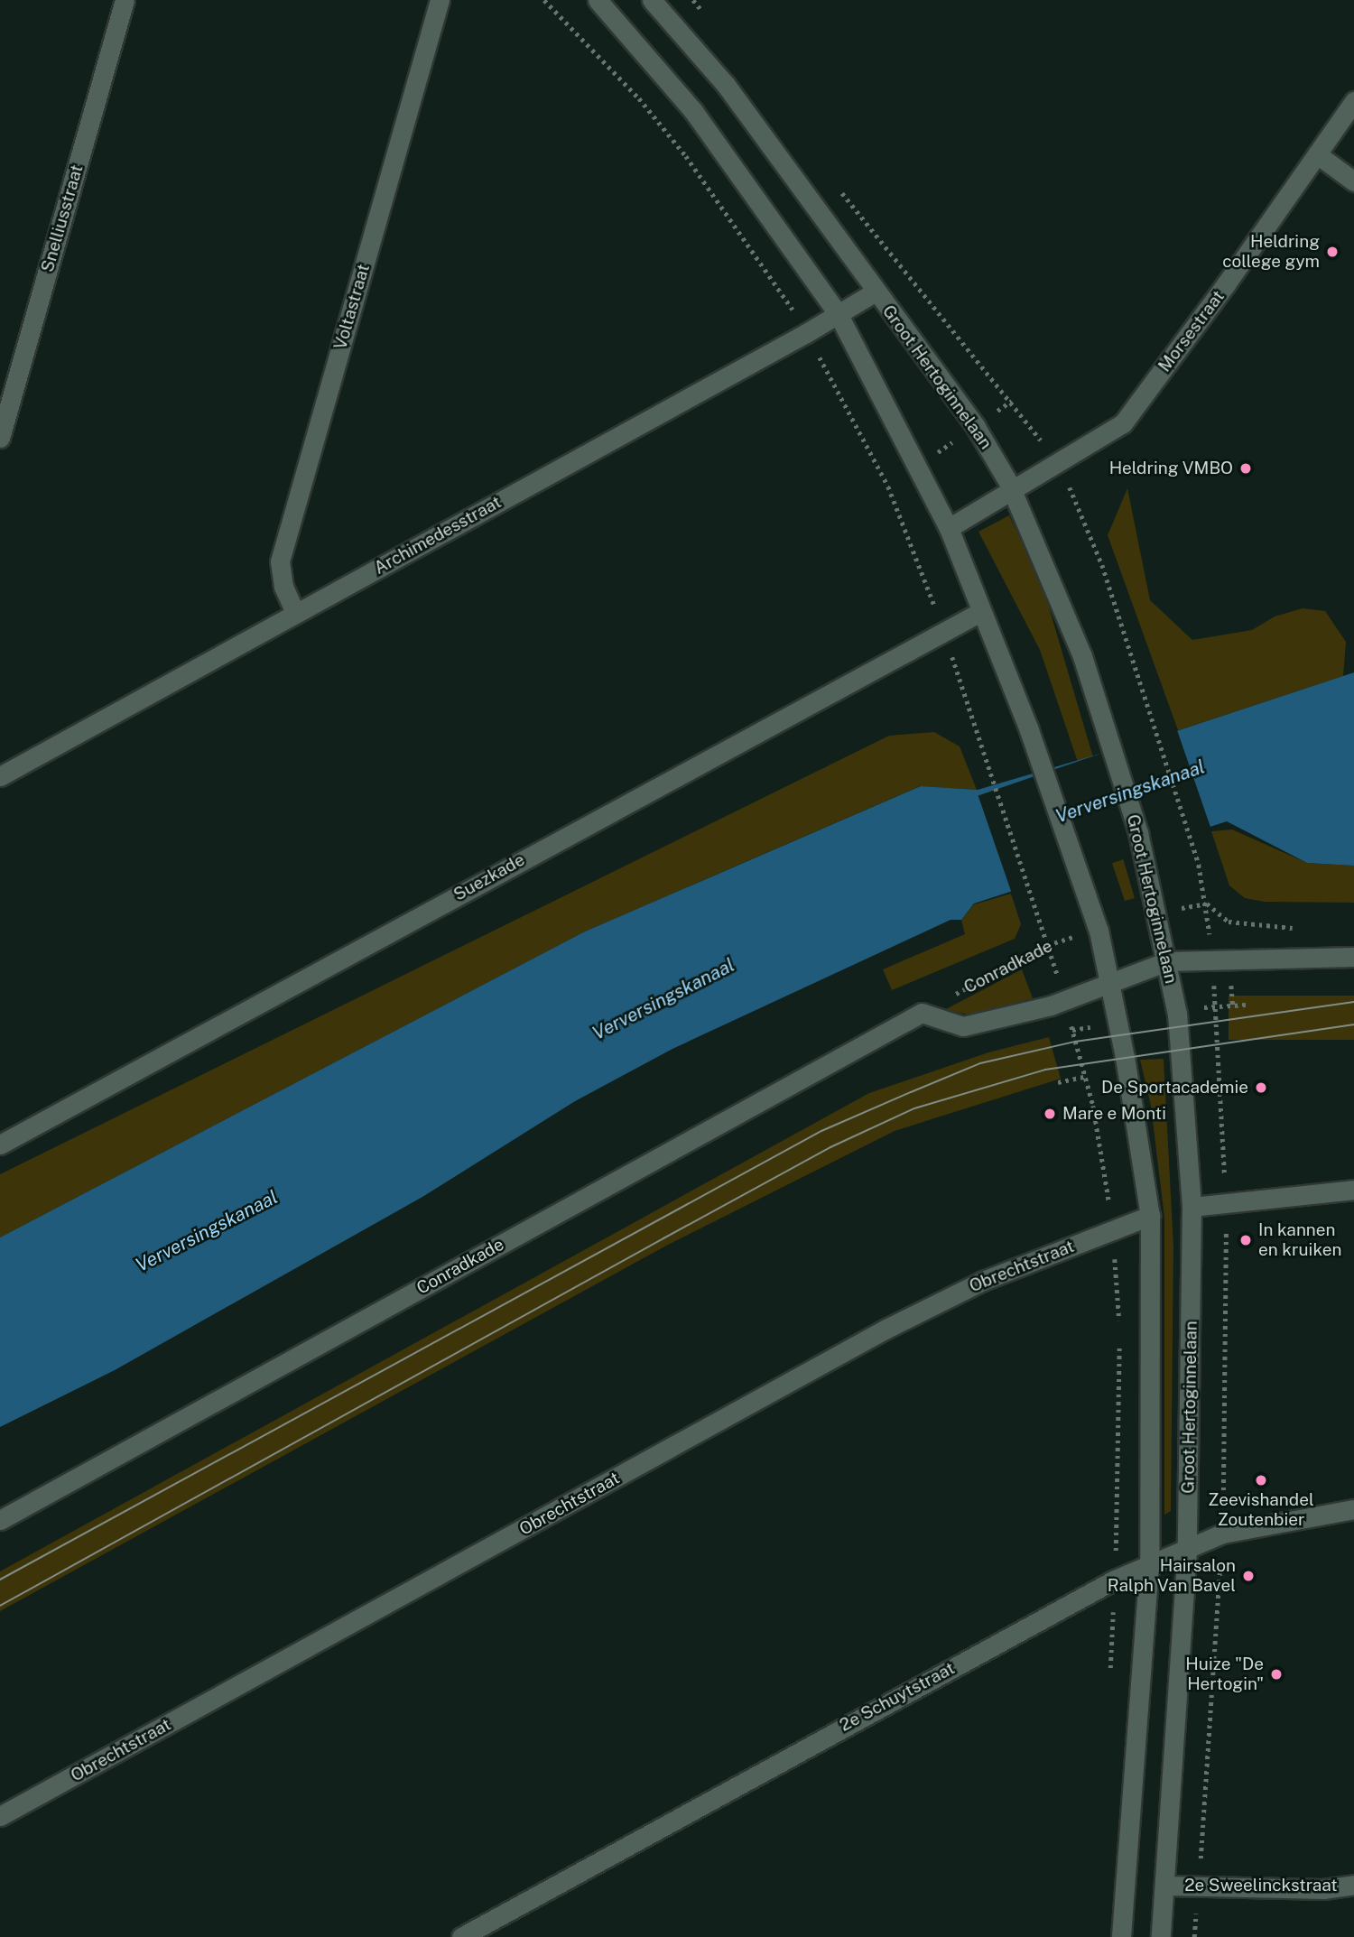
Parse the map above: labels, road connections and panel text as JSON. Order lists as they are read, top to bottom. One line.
{"streets":{"street":["Snelliusstraat","Voltastraat","Morsestraat","Groot Hertoginnelaan","Archimedesstraat","Suezkade","Conradkade","Obrechtstraat","2e Schuytstraat","2e Sweelinckstraat"]},"crossings":[["Voltastraat","Archimedesstraat"],["Morsestraat","Groot Hertoginnelaan"],["Groot Hertoginnelaan","Archimedesstraat"],["Groot Hertoginnelaan","2e Schuytstraat"],["Groot Hertoginnelaan","2e Sweelinckstraat"]],"water":["Verversingskanaal"],"places":["Heldring college gym","Heldring VMBO","De Sportacademie","Mare e Monti","In kannen en kruiken","Zeevishandel Zoutenbier","Hairsalon Ralph Van Bavel","Huize \"De Hertogin\""]}
